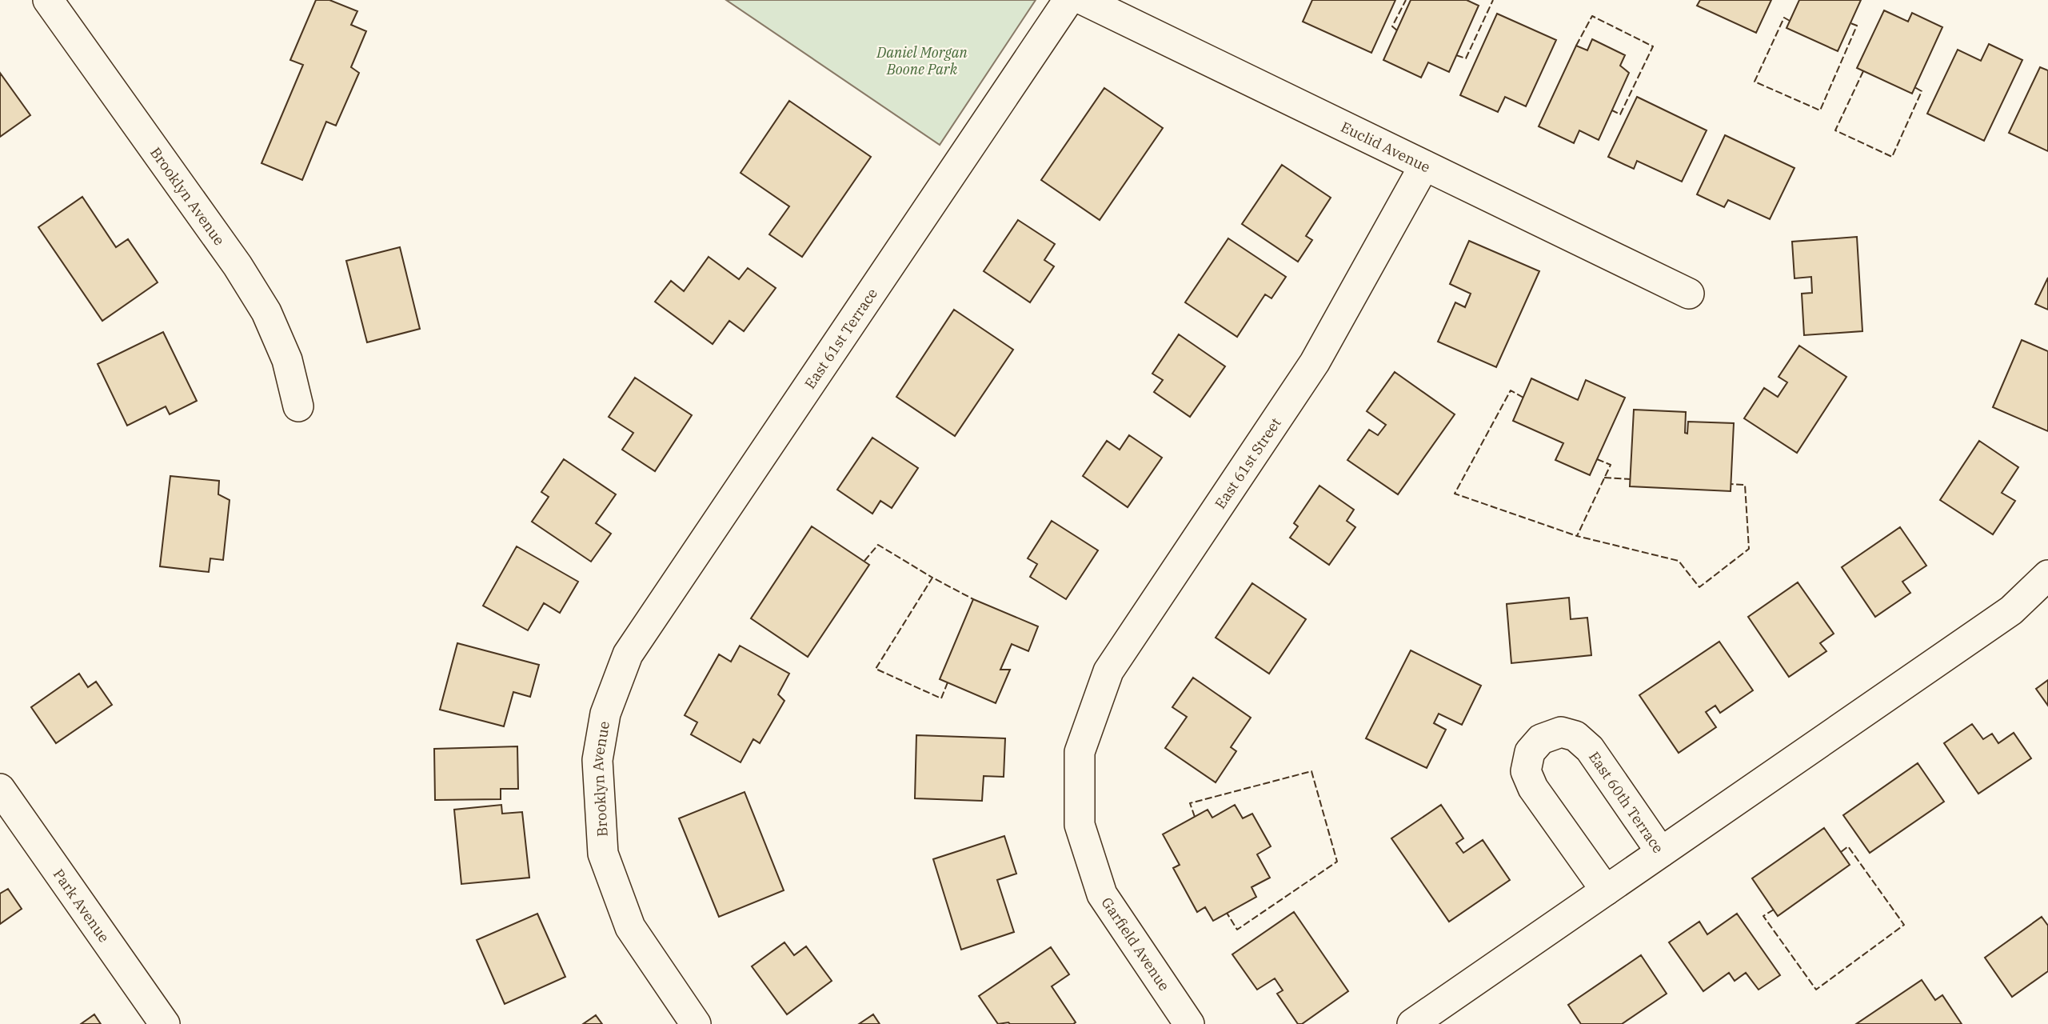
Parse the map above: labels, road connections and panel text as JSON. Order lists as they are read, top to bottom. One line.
{"streets":{"street":["Euclid Avenue","Brooklyn Avenue","East 61st Terrace","East 61st Street","East 60th Terrace","Park Avenue","Garfield Avenue"]},"crossings":[["Euclid Avenue","East 61st Street"],["Brooklyn Avenue","East 61st Terrace"],["East 61st Street","Garfield Avenue"]],"parks":["Daniel Morgan Boone Park"]}
